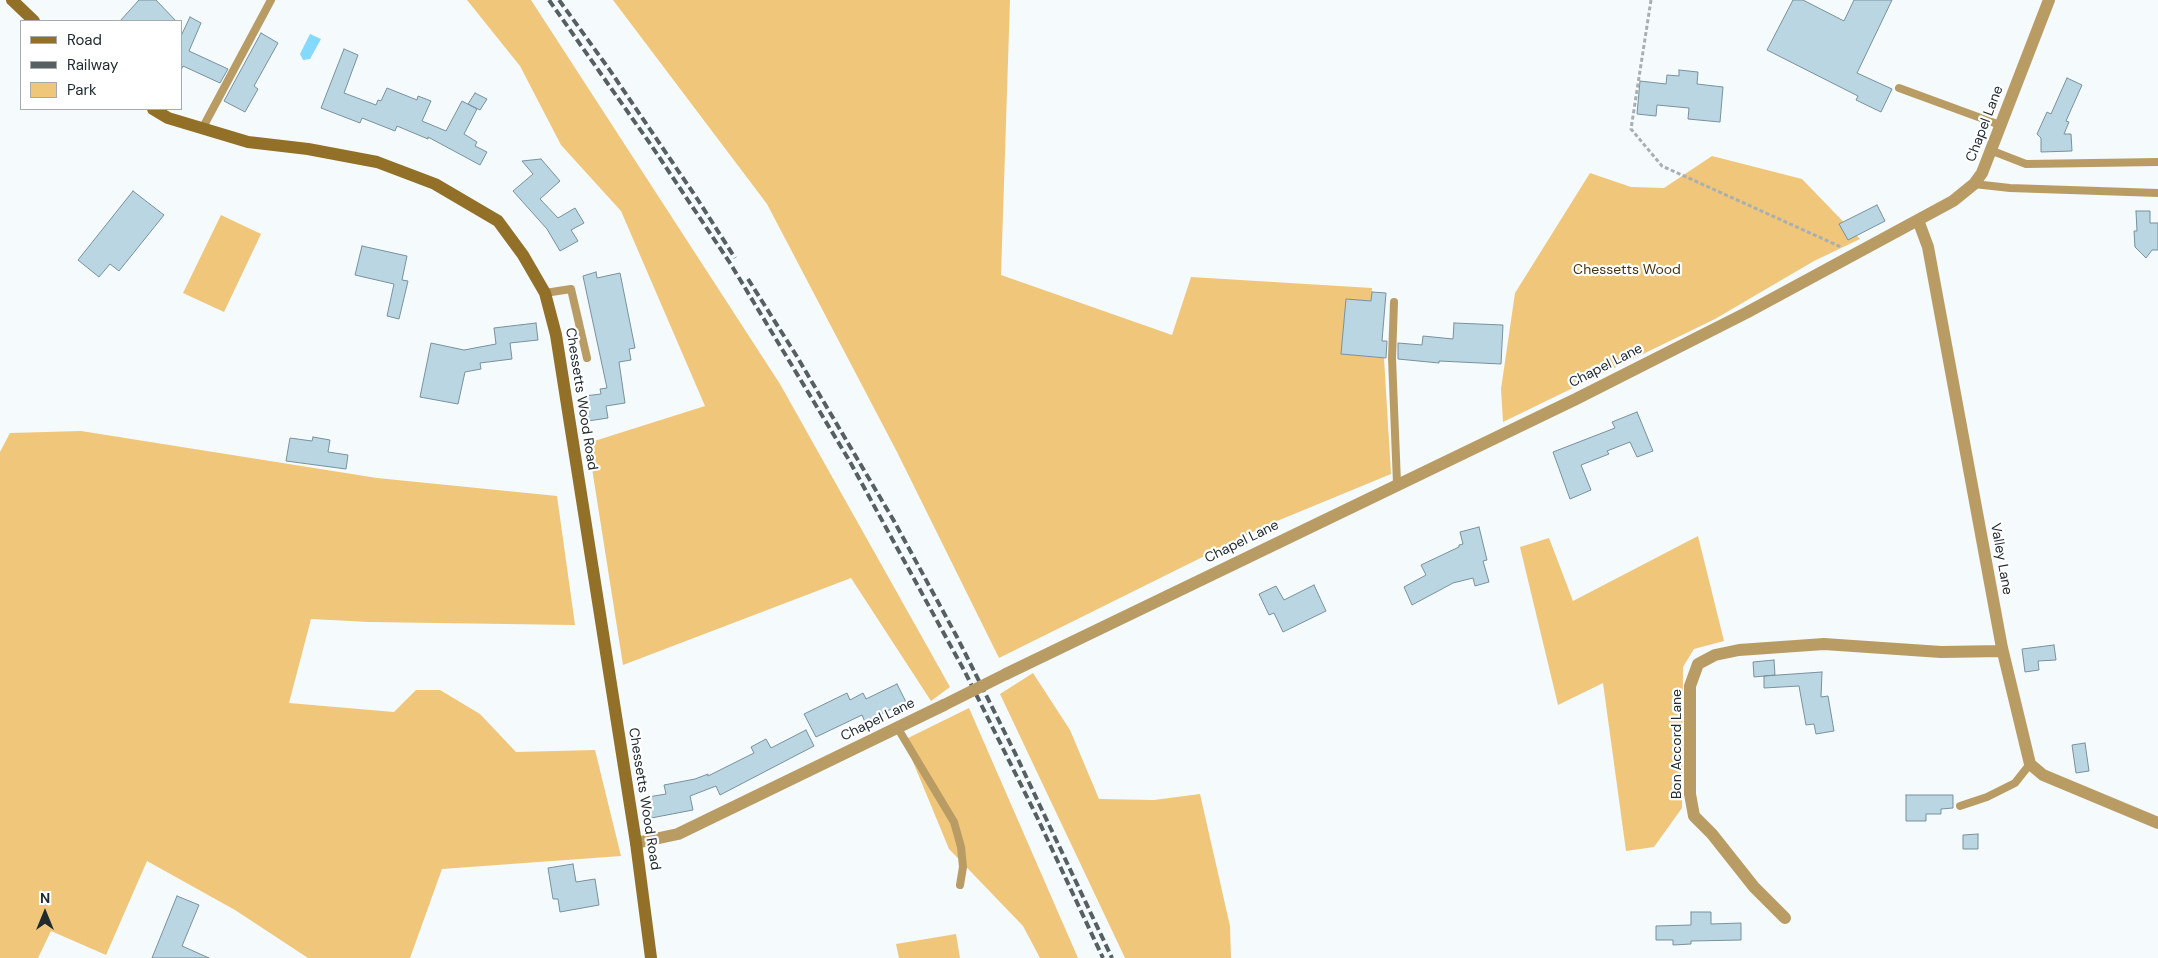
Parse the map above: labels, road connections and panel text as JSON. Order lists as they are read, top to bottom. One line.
{"streets":{"street":["Chapel Lane","Chessetts Wood Road","Valley Lane","Bon Accord Lane"]},"crossings":[["Chapel Lane","Chessetts Wood Road"],["Chapel Lane","Valley Lane"],["Valley Lane","Bon Accord Lane"]],"parks":["Chessetts Wood"],"legend":["Road","Railway","Park"],"north":"top"}
